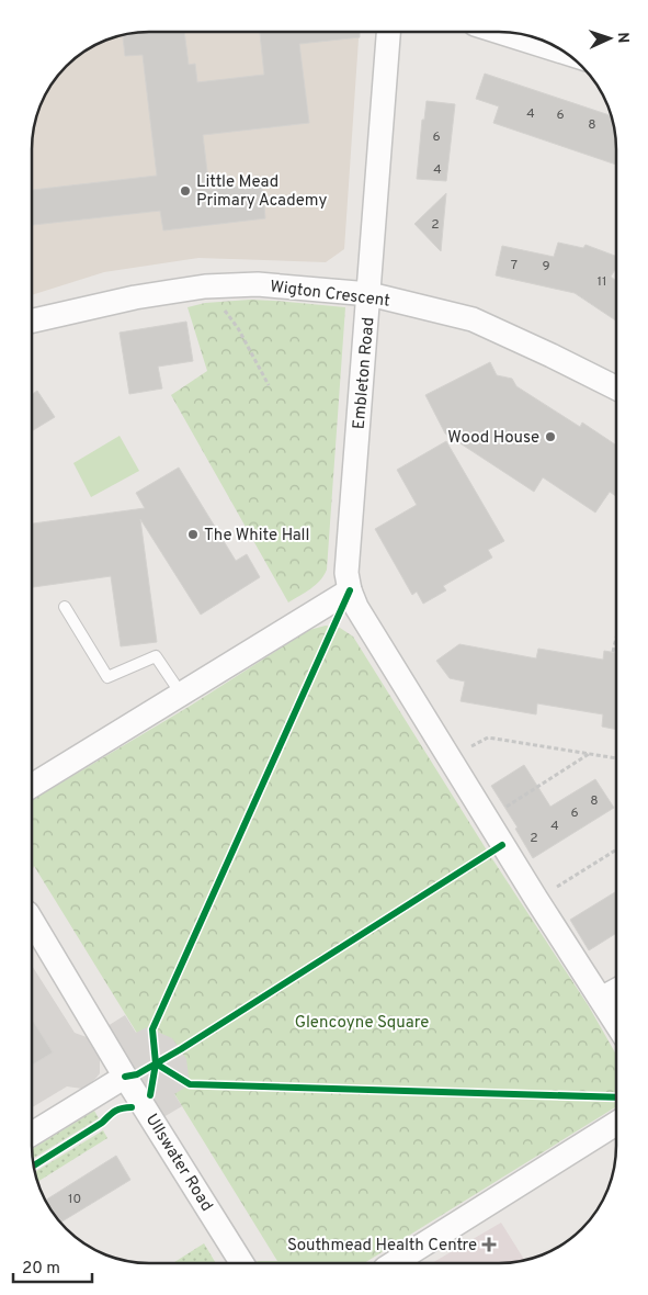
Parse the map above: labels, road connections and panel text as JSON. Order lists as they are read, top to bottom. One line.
{"streets":{"street":["Wigton Crescent","Embleton Road","Ullswater Road"]},"crossings":[["Wigton Crescent","Embleton Road"]],"parks":["Glencoyne Square"],"places":{"other":["Little Mead Primary Academy","Wood House","The White Hall"],"health":["Southmead Health Centre"]},"house_numbers":["4","6","8","6","4","2","7","9","11","8","6","4","2","10"],"scale_bar":"20 m","north":"right"}
